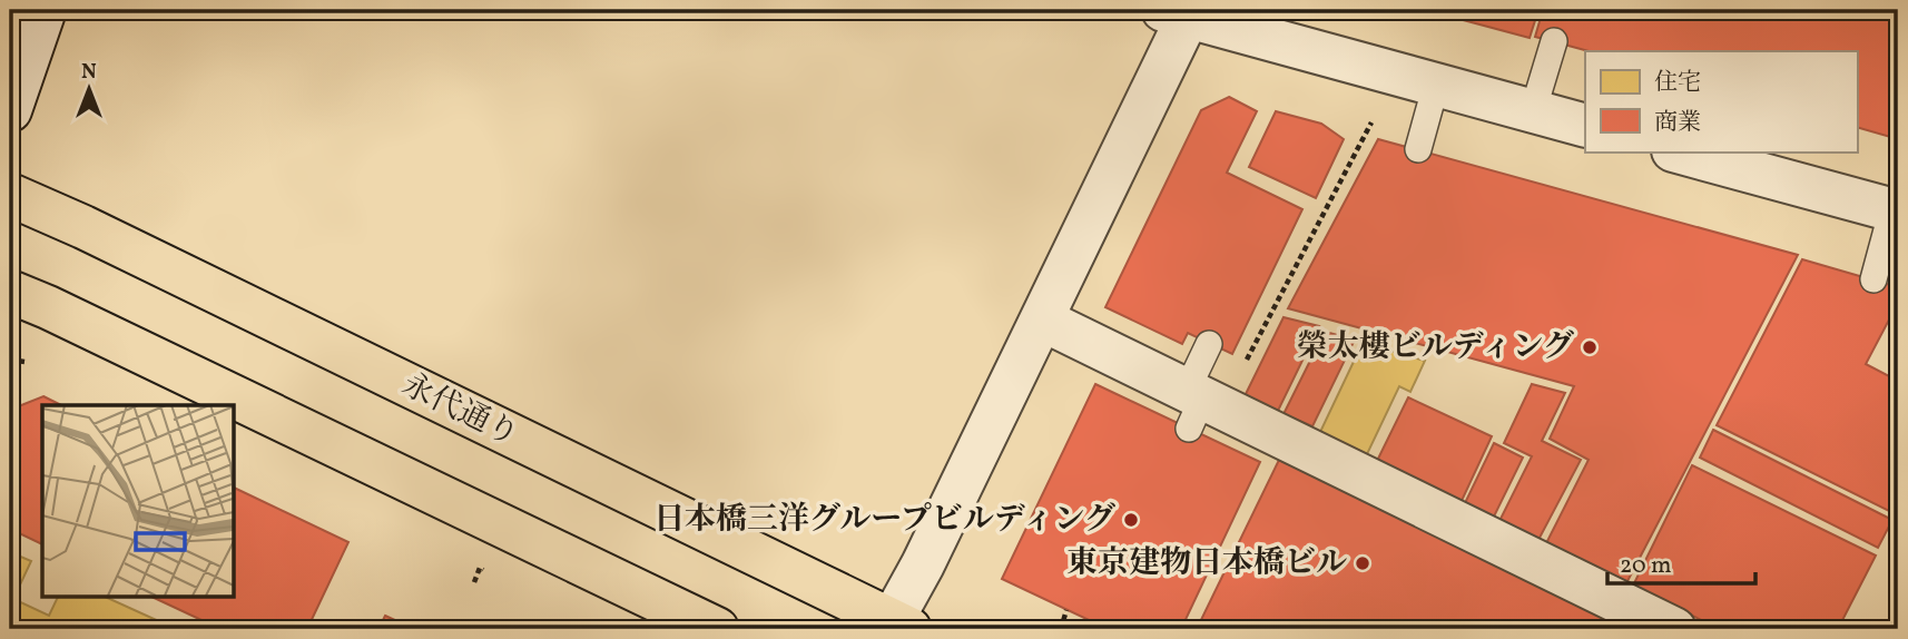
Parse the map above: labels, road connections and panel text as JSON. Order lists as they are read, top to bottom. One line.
{"streets":{"highway":["永代通り"]},"places":["榮太樓ビルディング","日本橋三洋グループビルディング","東京建物日本橋ビル"],"legend":["住宅","商業"],"scale_bar":"20 m","north":"top"}
